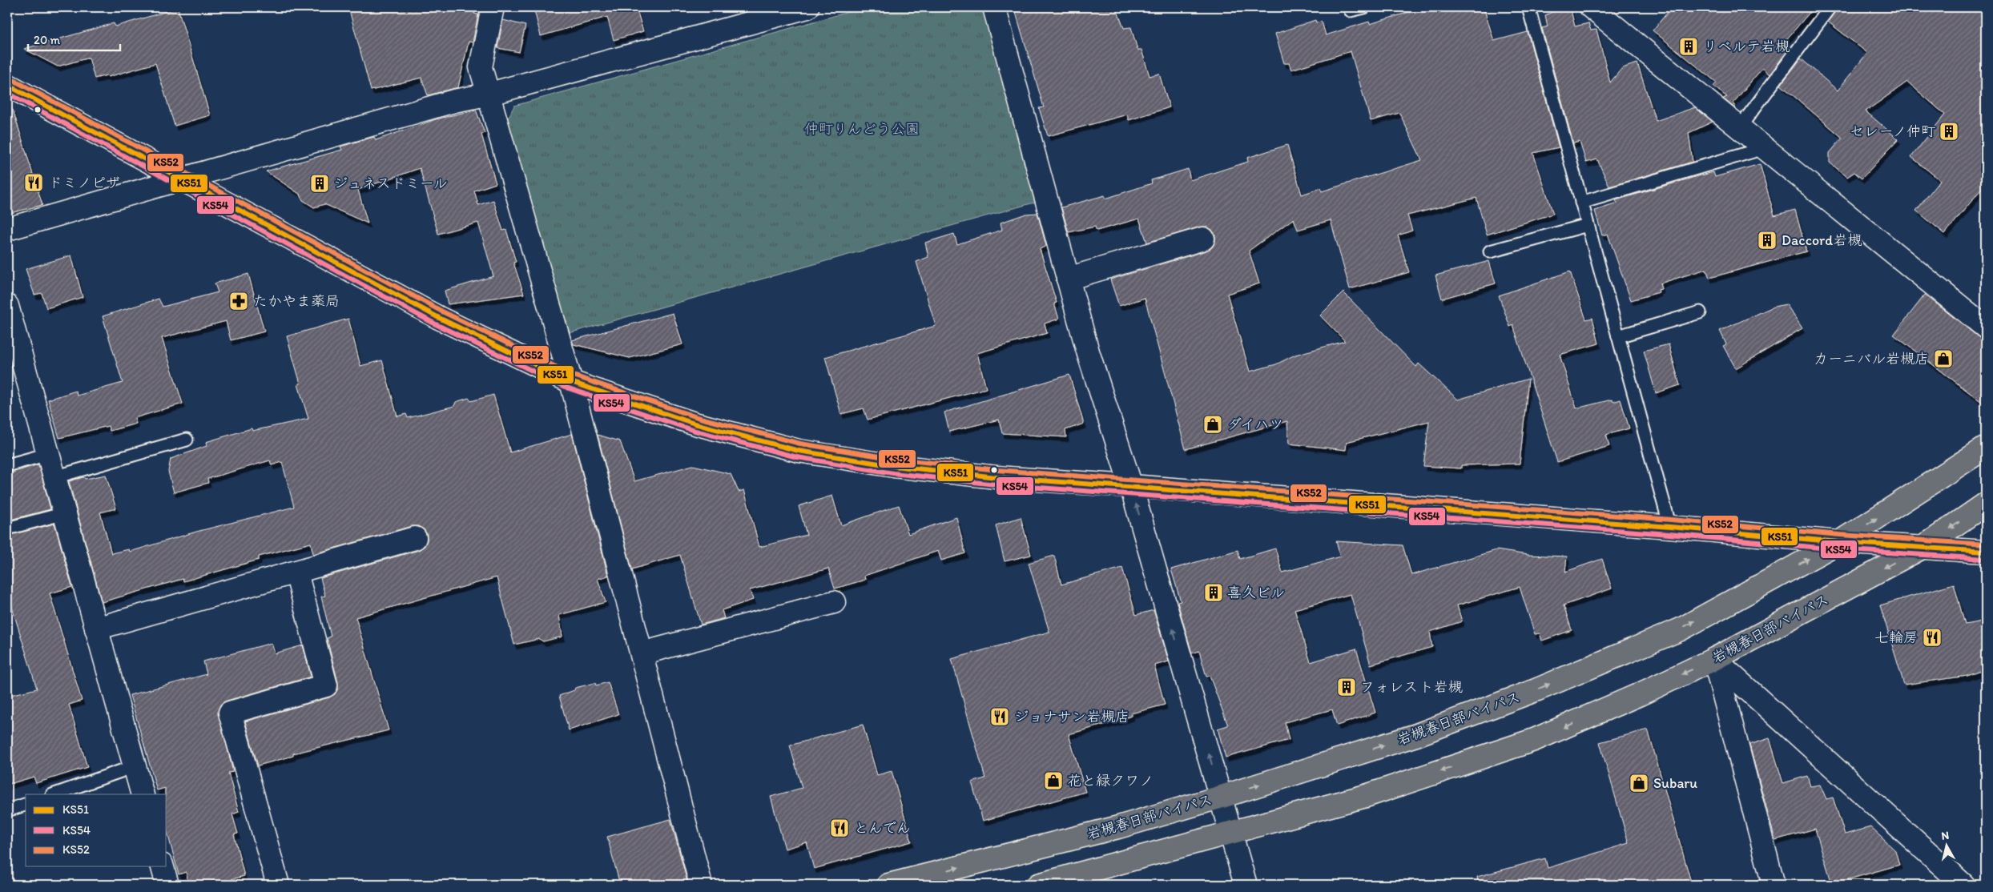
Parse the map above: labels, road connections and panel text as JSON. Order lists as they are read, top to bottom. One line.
{"streets":{"main road":["岩槻春日部バイパス"]},"parks":["仲町りんどう公園"],"places":{"building":["リベルテ岩槻","セレーノ仲町","ジュネスドミール","Daccord岩槻","喜久ビル","フォレスト岩槻"],"restaurant":["ドミノピザ","七輪房","ジョナサン岩槻店","とんでん"],"pharmacy":["たかやま薬局"],"shop":["カーニバル岩槻店","ダイハツ","花と緑クワノ","Subaru"]},"lines":["transit line KS52","transit line KS51","transit line KS54"],"legend":["KS51","KS54","KS52"],"scale_bar":"20 m","north":"top"}
